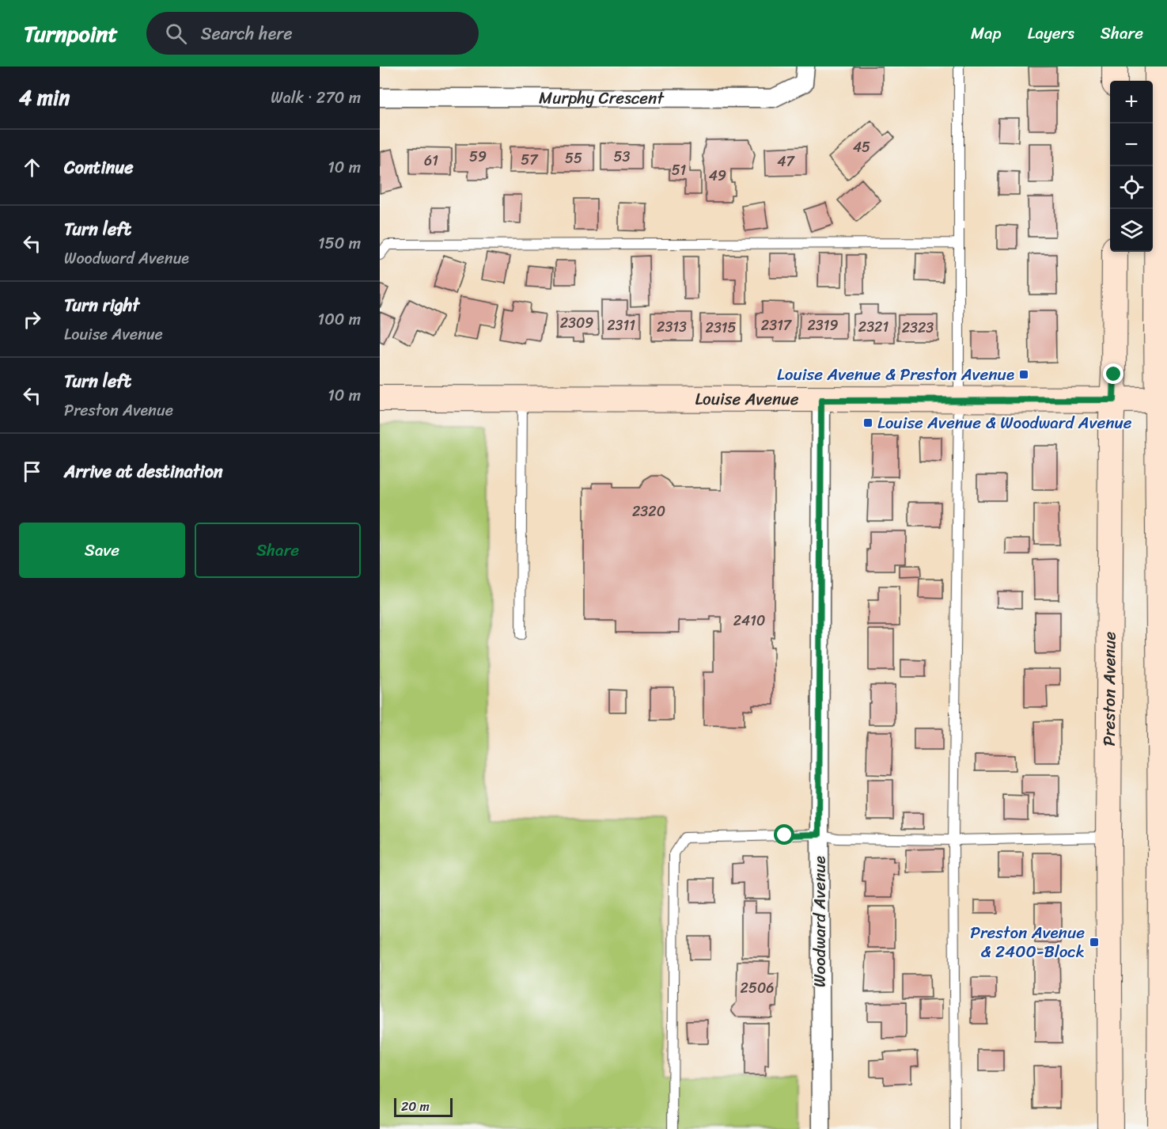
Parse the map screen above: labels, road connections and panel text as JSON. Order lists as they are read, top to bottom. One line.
{"streets":{"main road":["Louise Avenue","Preston Avenue"],"street":["Murphy Crescent","Woodward Avenue"]},"crossings":[["Louise Avenue","Preston Avenue"],["Louise Avenue","Woodward Avenue"]],"places":{"transit":["Louise Avenue & Preston Avenue","Louise Avenue & Woodward Avenue","Preston Avenue & 2400-Block"]},"house_numbers":["45","59","53","55","57","61","47","51","49","2309","2311","2317","2319","2313","2321","2315","2323","2320","2410","2506"],"scale_bar":"20 m","page":{"header":"Turnpoint","search":"Search here","nav":["Map","Layers","Share"],"heading":["4 min","Walk · 270 m"],"map_buttons":["+","−"],"list":[["Continue","10 m"],["Turn left","Woodward Avenue","150 m"],["Turn right","Louise Avenue","100 m"],["Turn left","Preston Avenue","10 m"],"Arrive at destination"],"buttons":["Save","Share"],"scale":"20 m"}}
